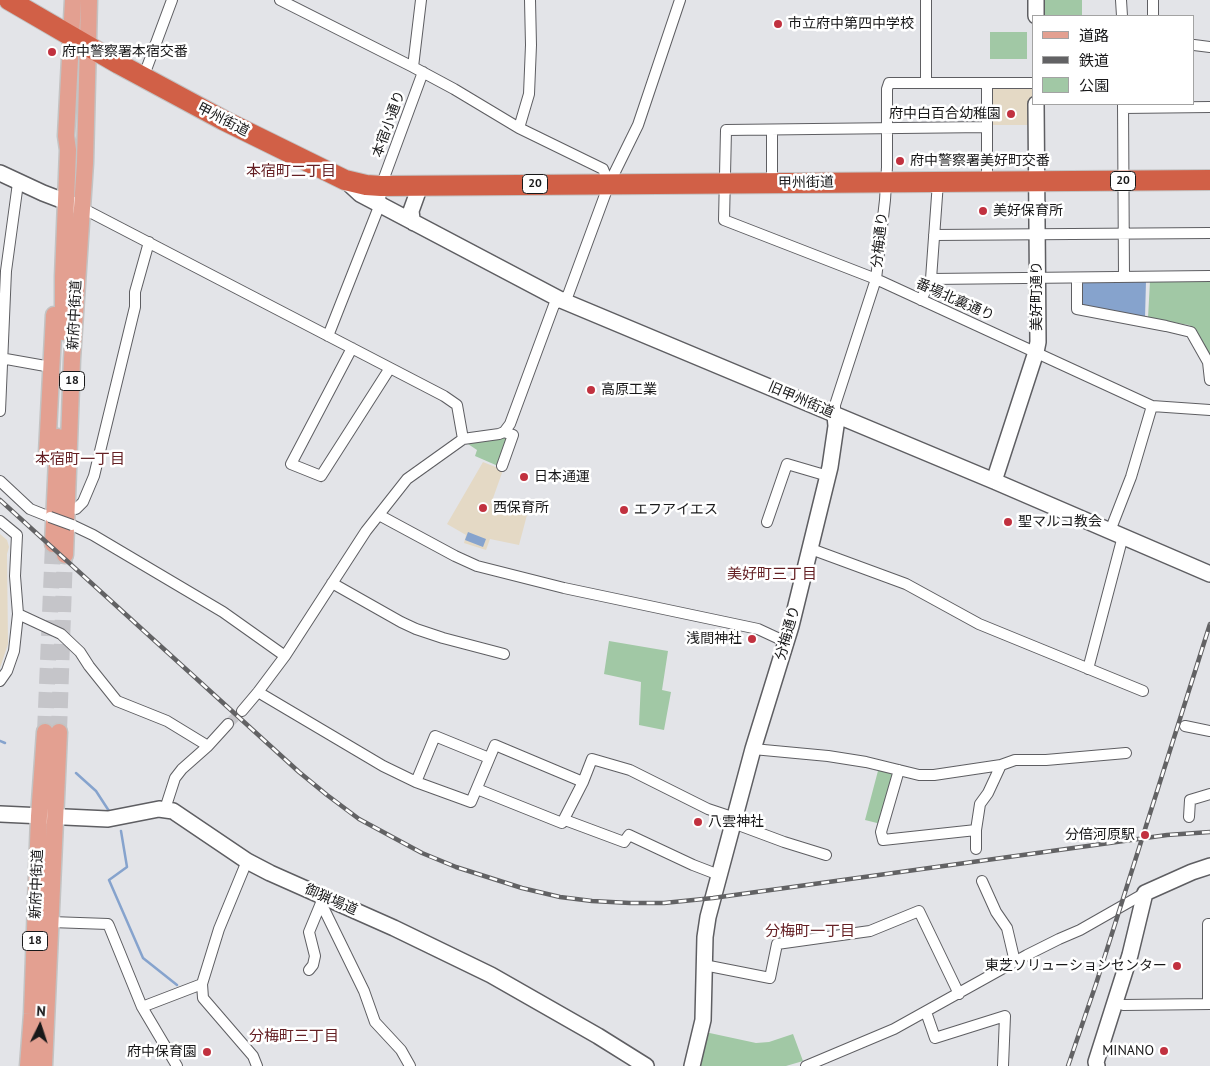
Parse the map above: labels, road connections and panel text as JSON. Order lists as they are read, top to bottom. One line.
{"streets":{"highway":["甲州街道","20"],"main road":["新府中街道","18"],"street":["本宿小通り","分梅通り","美好町通り","番場北裏通り","旧甲州街道","御猟場道"]},"crossings":[["甲州街道","本宿小通り"],["甲州街道","20"],["甲州街道","分梅通り"],["甲州街道","美好町通り"],["甲州街道","番場北裏通り"],["甲州街道","新府中街道"],["甲州街道","旧甲州街道"],["本宿小通り","20"],["本宿小通り","旧甲州街道"],["20","新府中街道"],["20","旧甲州街道"],["分梅通り","番場北裏通り"],["分梅通り","旧甲州街道"],["美好町通り","番場北裏通り"],["美好町通り","旧甲州街道"]],"districts":["本宿町二丁目","本宿町一丁目","美好町三丁目","分梅町一丁目","分梅町三丁目"],"places":["市立府中第四中学校","府中警察署本宿交番","府中白百合幼稚園","府中警察署美好町交番","美好保育所","高原工業","日本通運","西保育所","エフアイエス","聖マルコ教会","浅間神社","八雲神社","分倍河原駅","東芝ソリューションセンター","MINANO","府中保育園"],"legend":["道路","鉄道","公園"],"north":"top"}
